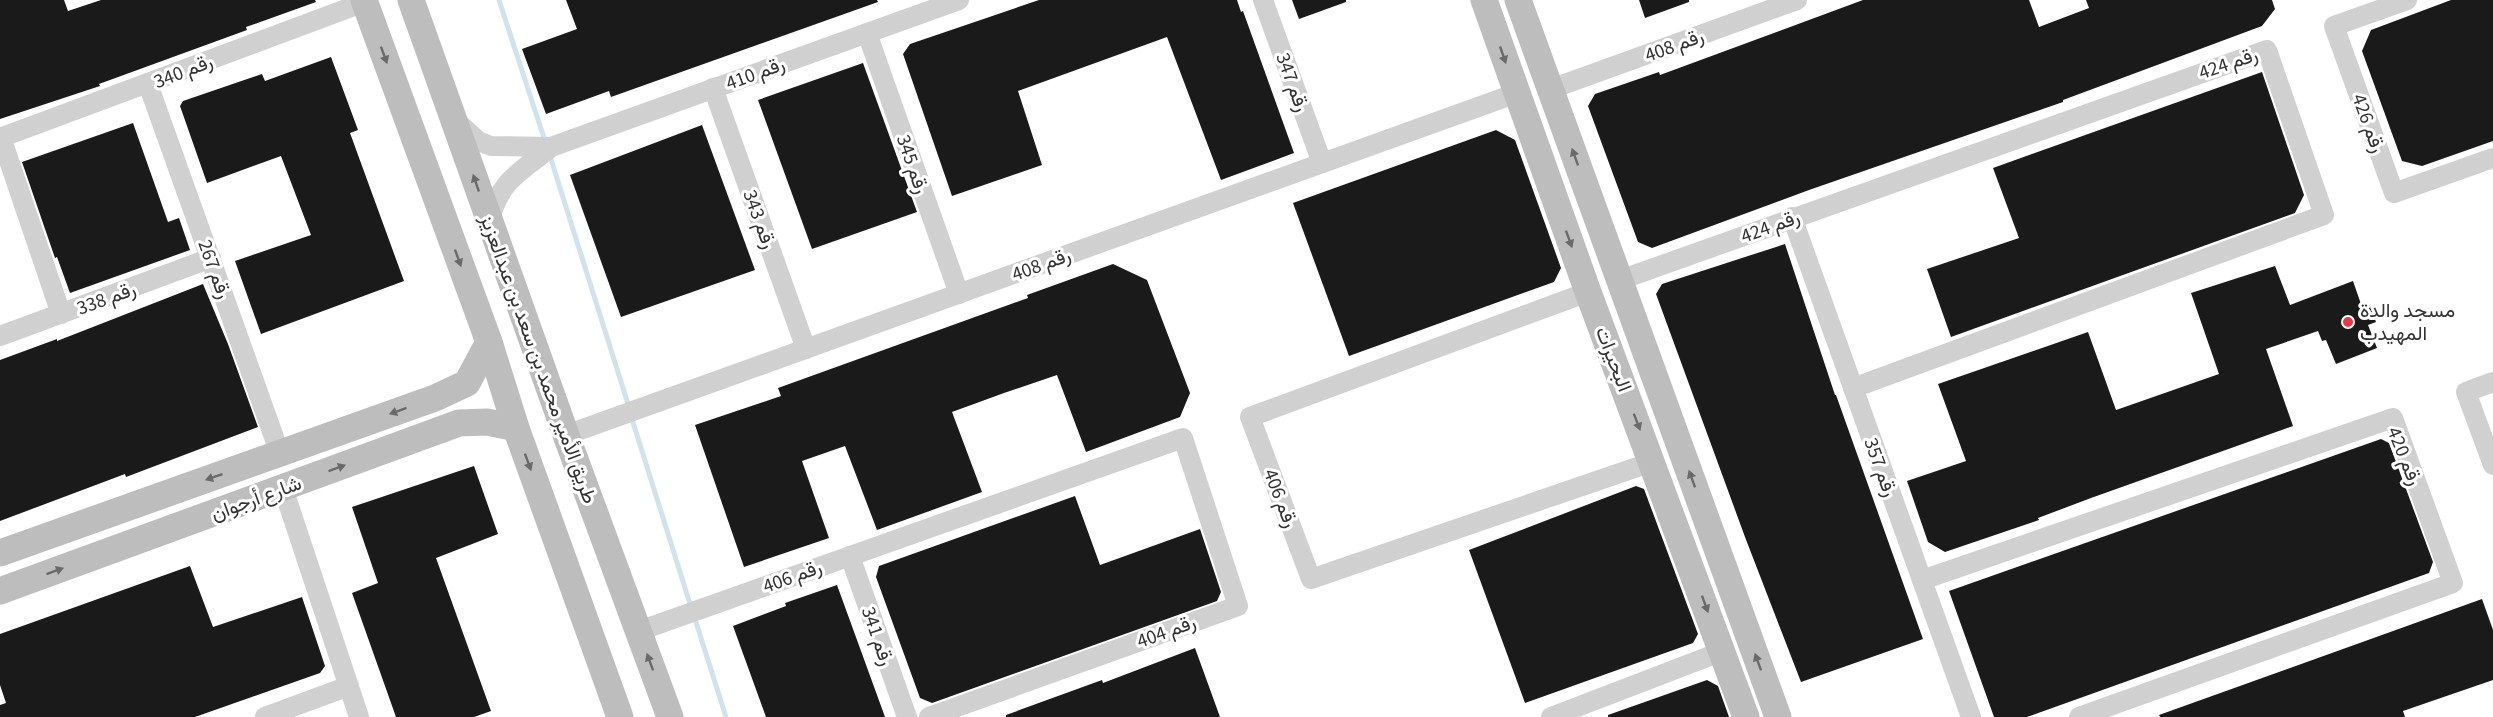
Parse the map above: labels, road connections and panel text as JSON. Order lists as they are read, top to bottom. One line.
{"streets":{"street":["رقم 408","رقم 424","رقم 340","رقم 410","رقم 347","رقم 426","رقم 345","رقم 343","رقم 267","رقم 338","طريق الأمير محمد بن سعد بن عبدالعزيز","البحيرات","رقم 420","رقم 357","شارع أرجوان","رقم 406","رقم 404","رقم 341"]},"crossings":[["رقم 408","رقم 347"],["رقم 408","رقم 345"],["رقم 408","رقم 343"],["رقم 408","طريق الأمير محمد بن سعد بن عبدالعزيز"],["رقم 408","البحيرات"],["رقم 424","البحيرات"],["رقم 424","رقم 357"],["رقم 340","رقم 267"],["رقم 340","طريق الأمير محمد بن سعد بن عبدالعزيز"],["رقم 410","رقم 345"],["رقم 410","رقم 343"],["رقم 267","رقم 338"],["رقم 267","شارع أرجوان"],["طريق الأمير محمد بن سعد بن عبدالعزيز","شارع أرجوان"],["طريق الأمير محمد بن سعد بن عبدالعزيز","رقم 406"],["البحيرات","رقم 406"],["رقم 420","رقم 357"],["رقم 406","رقم 404"],["رقم 406","رقم 341"]],"places":["مسجد والدة المهيدب"]}
